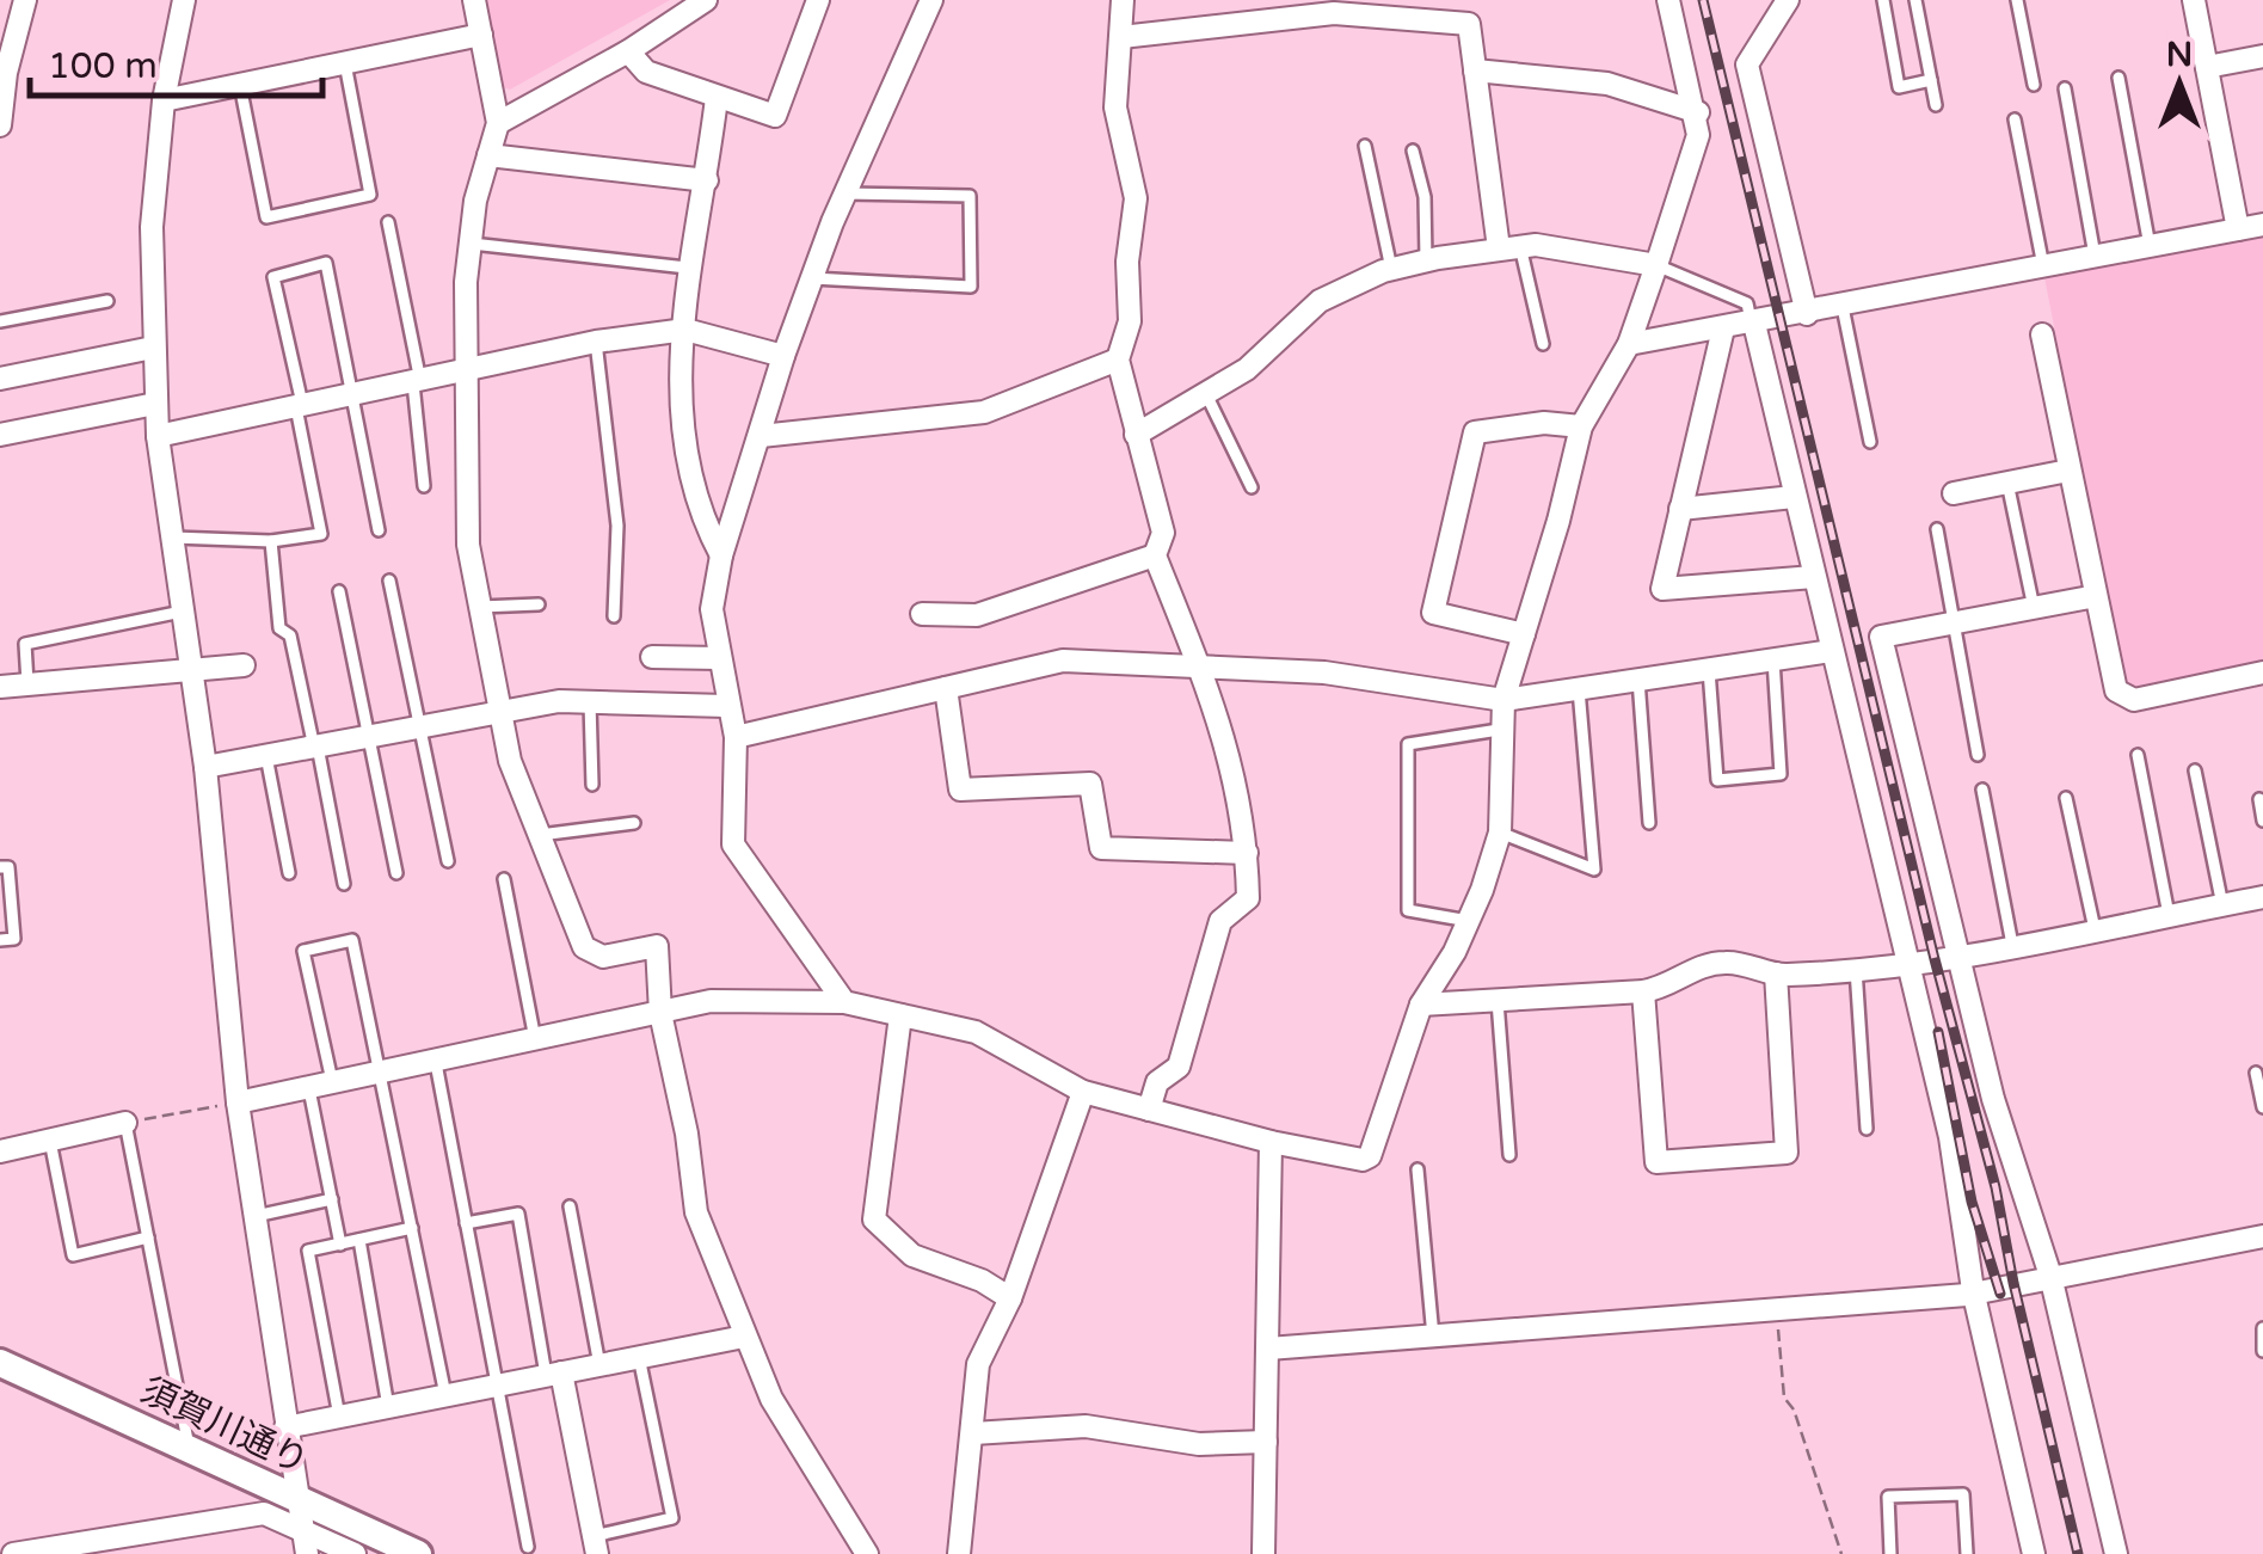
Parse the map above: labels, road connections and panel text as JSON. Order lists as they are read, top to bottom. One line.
{"streets":{"street":["須賀川通り"]},"scale_bar":"100 m","north":"top"}
